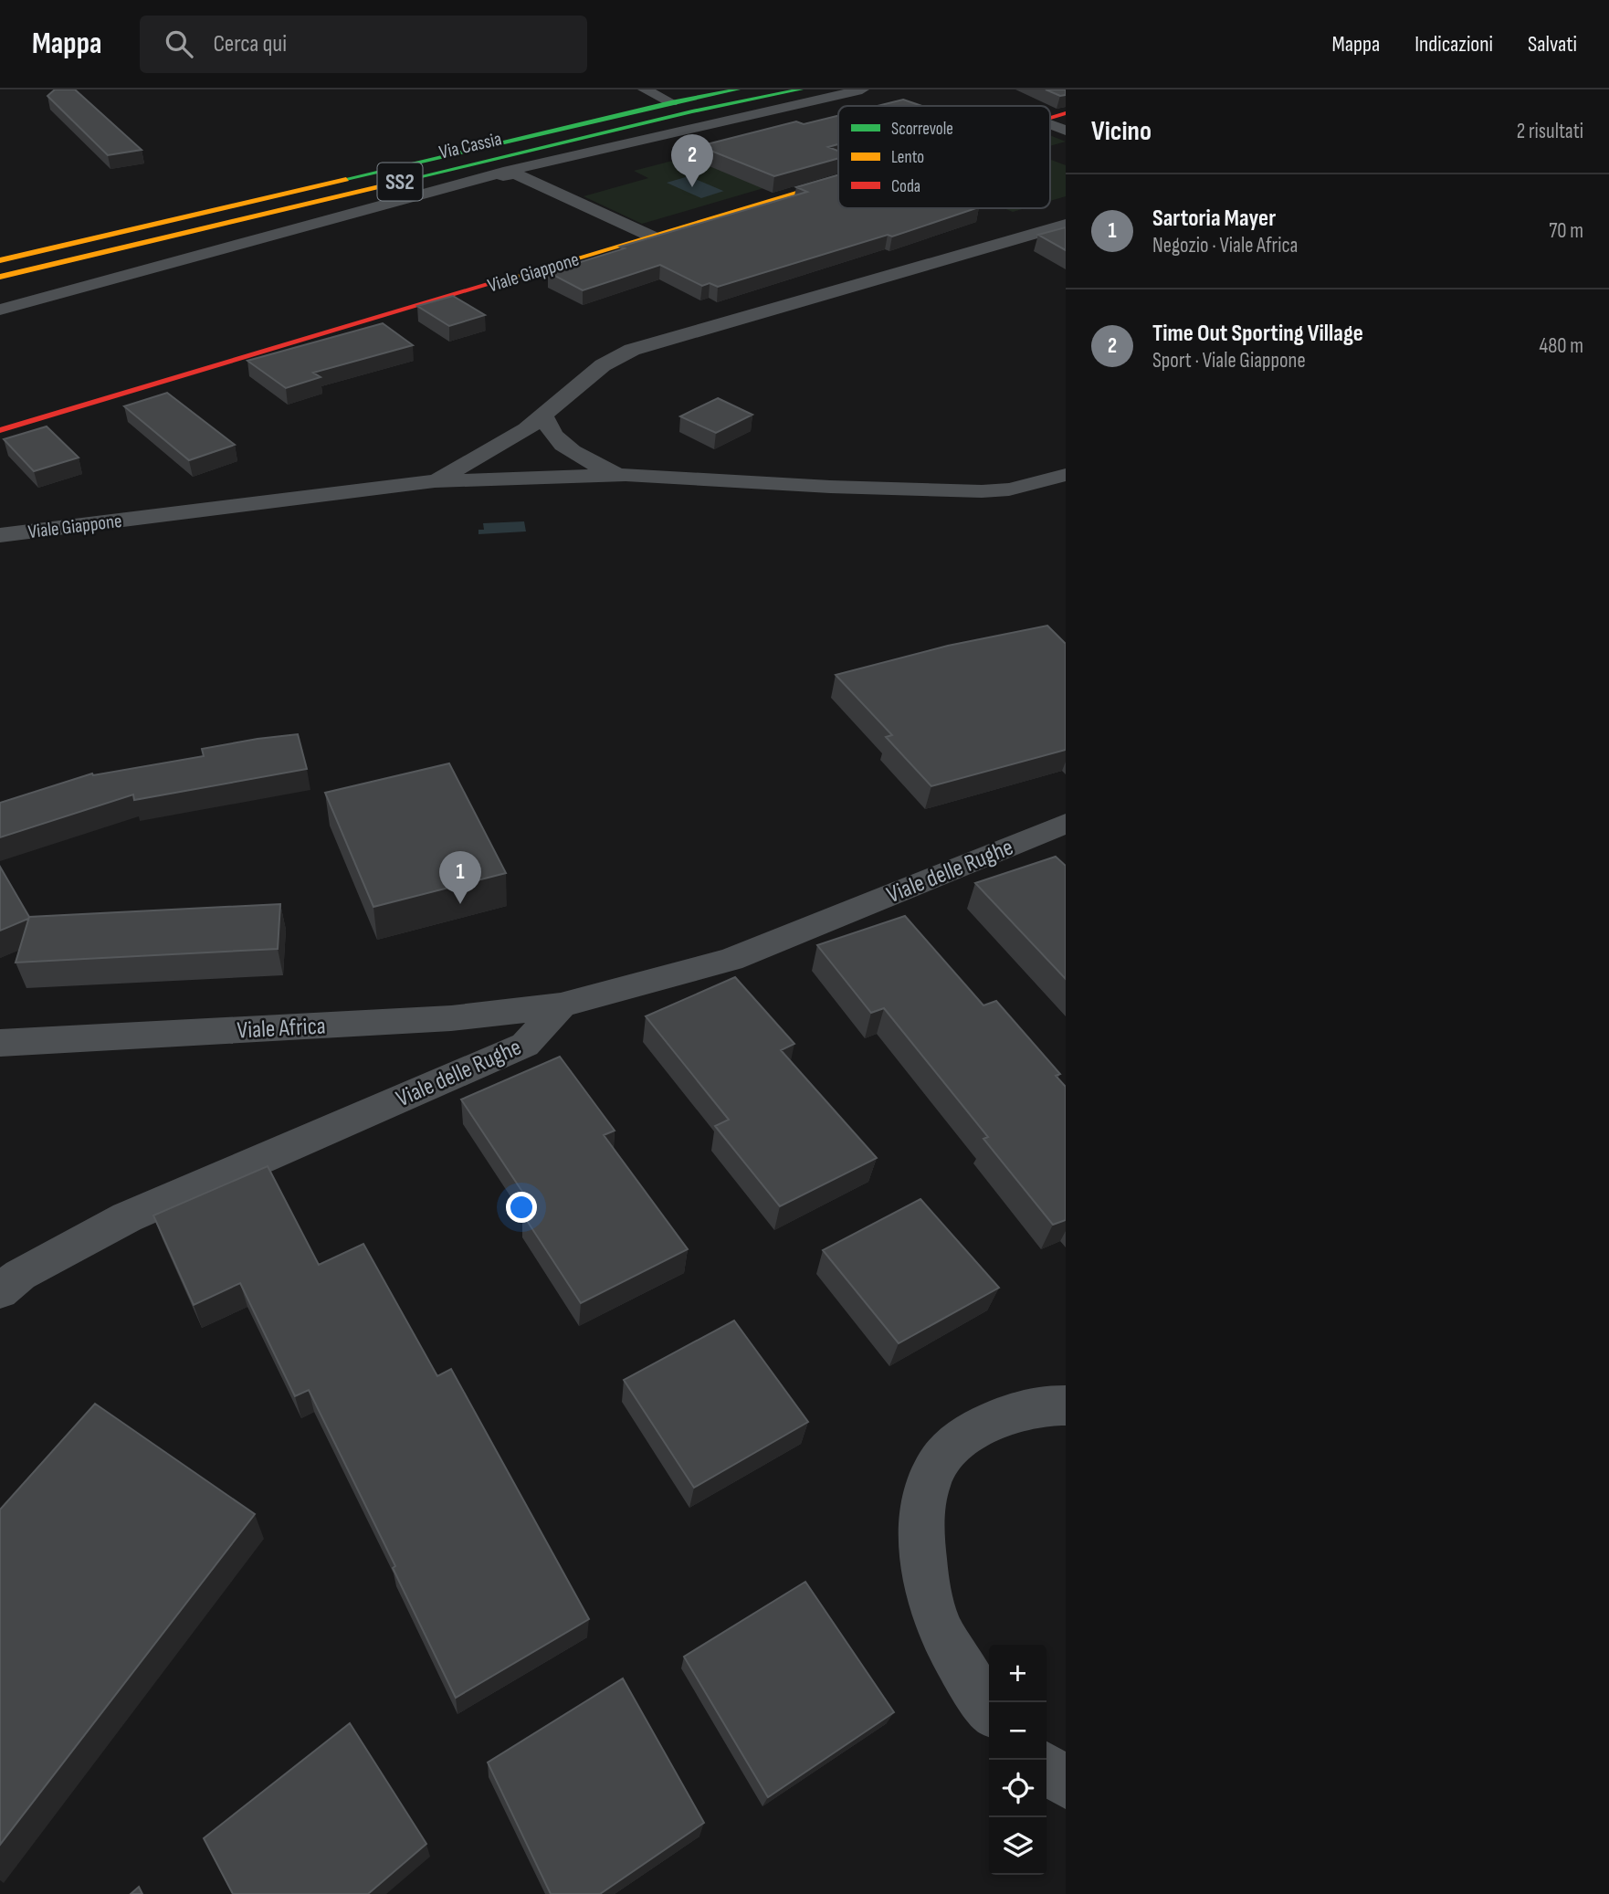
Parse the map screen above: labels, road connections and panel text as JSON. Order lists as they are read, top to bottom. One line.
{"streets":{"main road":["Via Cassia","SS2","Viale Giappone"],"street":["Viale delle Rughe","Viale Africa"]},"crossings":[["Viale delle Rughe","Viale Africa"]],"legend":["Scorrevole","Lento","Coda"],"page":{"header":"Mappa","search":"Cerca qui","nav":["Mappa","Indicazioni","Salvati"],"heading":["Vicino","2 risultati"],"pins":["2","1"],"list":[{"mark":"1","name":"Sartoria Mayer","note":"Negozio · Viale Africa","value":"70 m"},{"mark":"2","name":"Time Out Sporting Village","note":"Sport · Viale Giappone","value":"480 m"}],"map_buttons":["+","−"]}}
